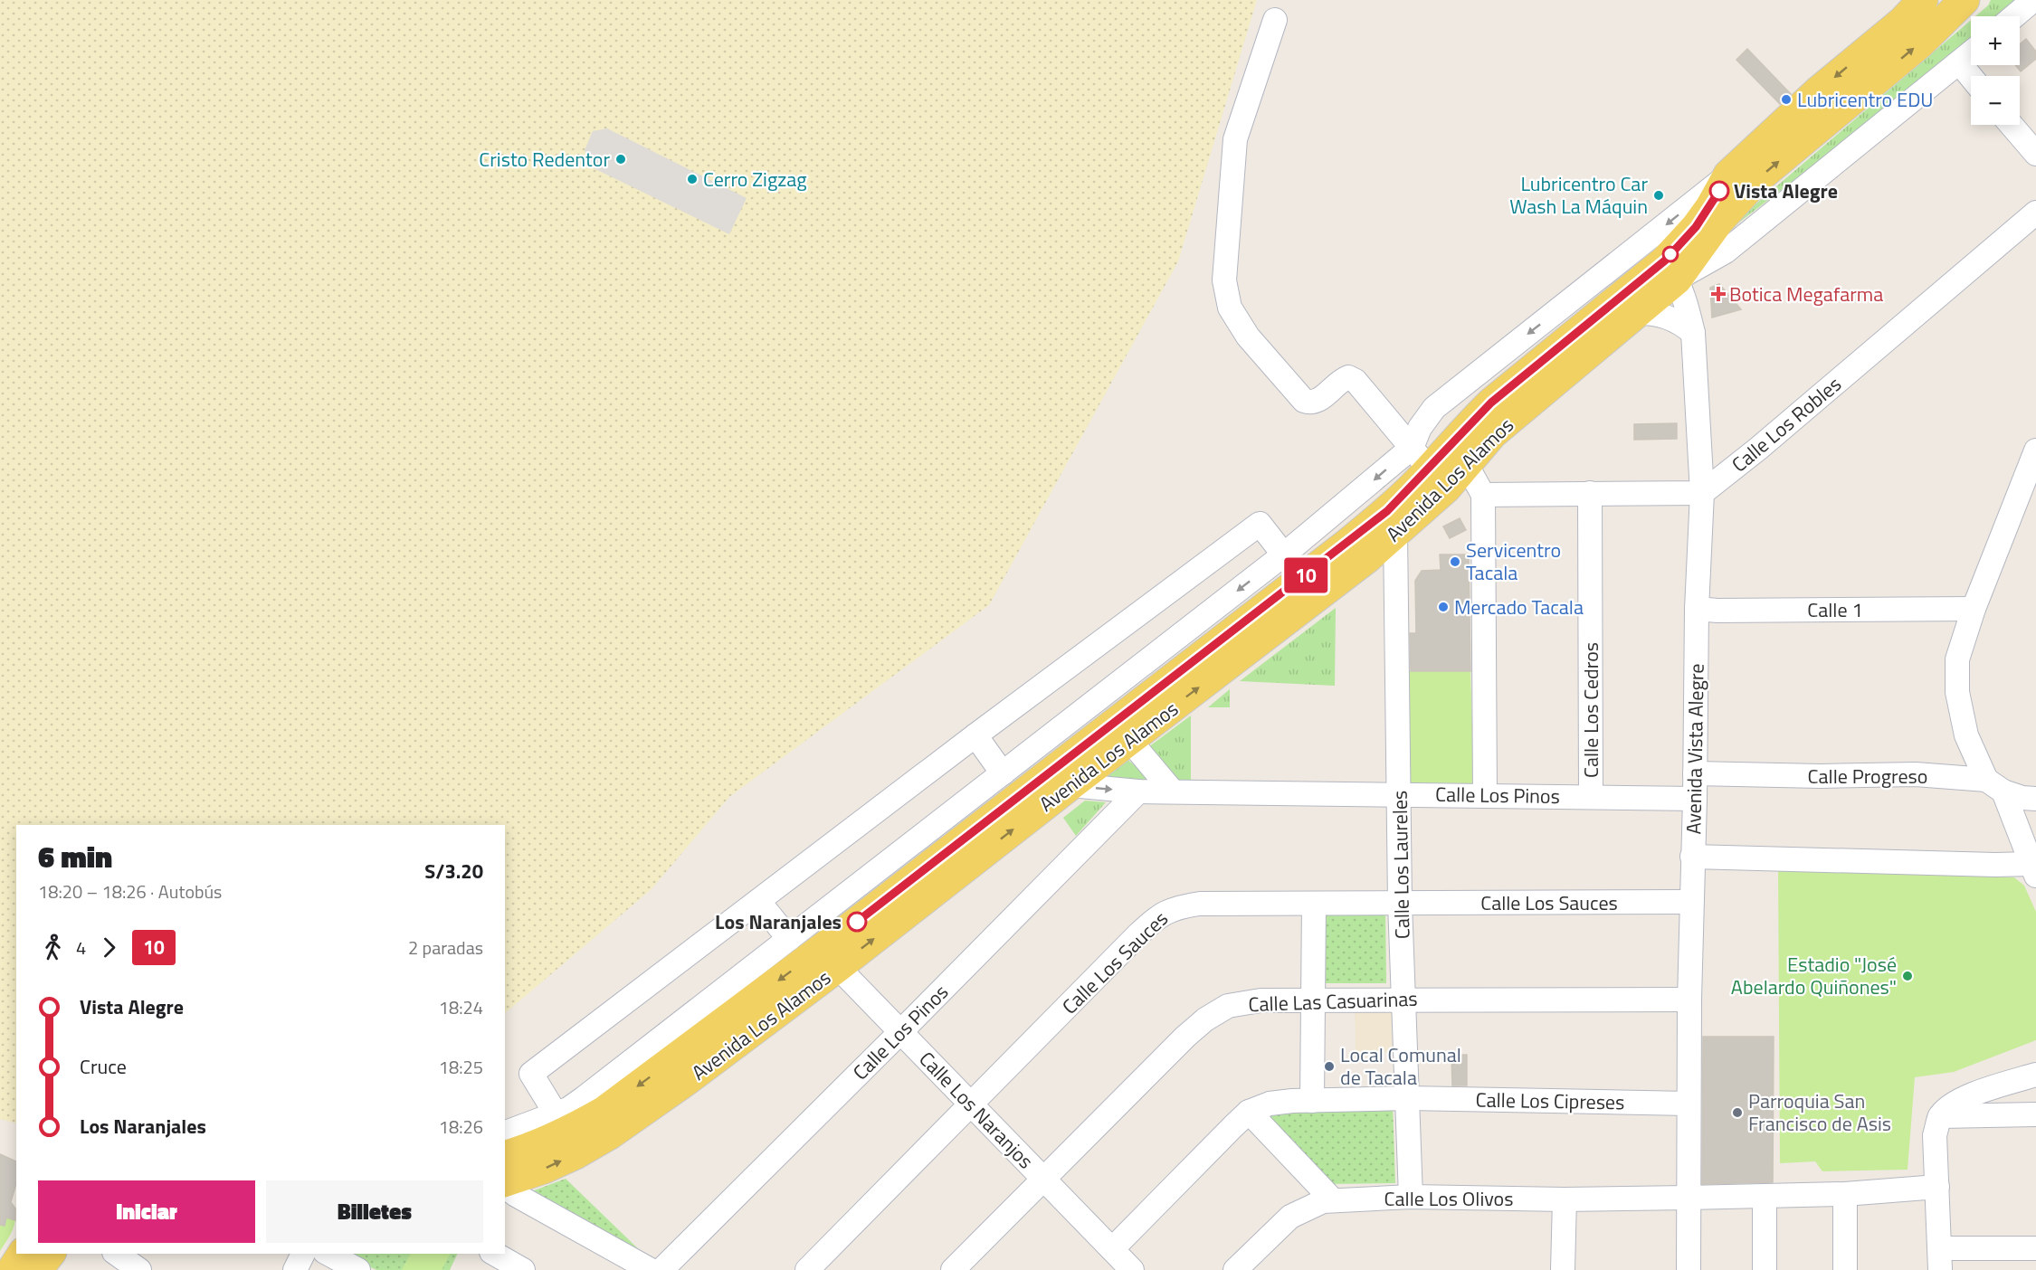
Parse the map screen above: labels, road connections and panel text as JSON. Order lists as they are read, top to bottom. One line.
{"streets":{"main road":["Avenida Los Alamos"],"street":["Calle Los Robles","Calle 1","Calle Los Cedros","Avenida Vista Alegre","Calle Progreso","Calle Los Pinos","Calle Los Laureles","Calle Los Sauces","Calle Las Casuarinas","Calle Los Cipreses","Calle Los Naranjos","Calle Los Olivos"]},"crossings":[["Calle Los Robles","Avenida Vista Alegre"],["Avenida Los Alamos","Avenida Vista Alegre"],["Avenida Los Alamos","Calle Los Pinos"],["Avenida Los Alamos","Calle Los Laureles"],["Avenida Los Alamos","Calle Los Naranjos"],["Calle 1","Avenida Vista Alegre"],["Calle Los Cedros","Calle Los Pinos"],["Avenida Vista Alegre","Calle Progreso"],["Avenida Vista Alegre","Calle Los Pinos"],["Avenida Vista Alegre","Calle Los Sauces"],["Avenida Vista Alegre","Calle Las Casuarinas"],["Avenida Vista Alegre","Calle Los Cipreses"],["Avenida Vista Alegre","Calle Los Olivos"],["Calle Los Pinos","Calle Los Laureles"],["Calle Los Pinos","Calle Los Naranjos"],["Calle Los Laureles","Calle Los Sauces"],["Calle Los Laureles","Calle Las Casuarinas"],["Calle Los Laureles","Calle Los Cipreses"],["Calle Los Laureles","Calle Los Olivos"],["Calle Los Sauces","Calle Los Naranjos"],["Calle Las Casuarinas","Calle Los Naranjos"],["Calle Los Cipreses","Calle Los Naranjos"]],"places":{"other":["Lubricentro EDU","Cristo Redentor","Cerro Zigzag","Vista Alegre","Lubricentro Car Wash La Máquin","Servicentro Tacala","Mercado Tacala","Los Naranjales","Estadio \"José Abelardo Quiñones\"","Local Comunal de Tacala","Parroquia San Francisco de Asis"],"health":["Botica Megafarma"]},"lines":["bus line 10"],"page":{"on_map":"10","map_buttons":["+","−"],"heading":["6 min","18:20 – 18:26 · Autobús","S/3.20"],"legs":["4","10","2 paradas"],"list":[{"name":"Vista Alegre","value":"18:24"},{"name":"Cruce","value":"18:25"},{"name":"Los Naranjales","value":"18:26"}],"buttons":["Iniciar","Billetes"]}}
